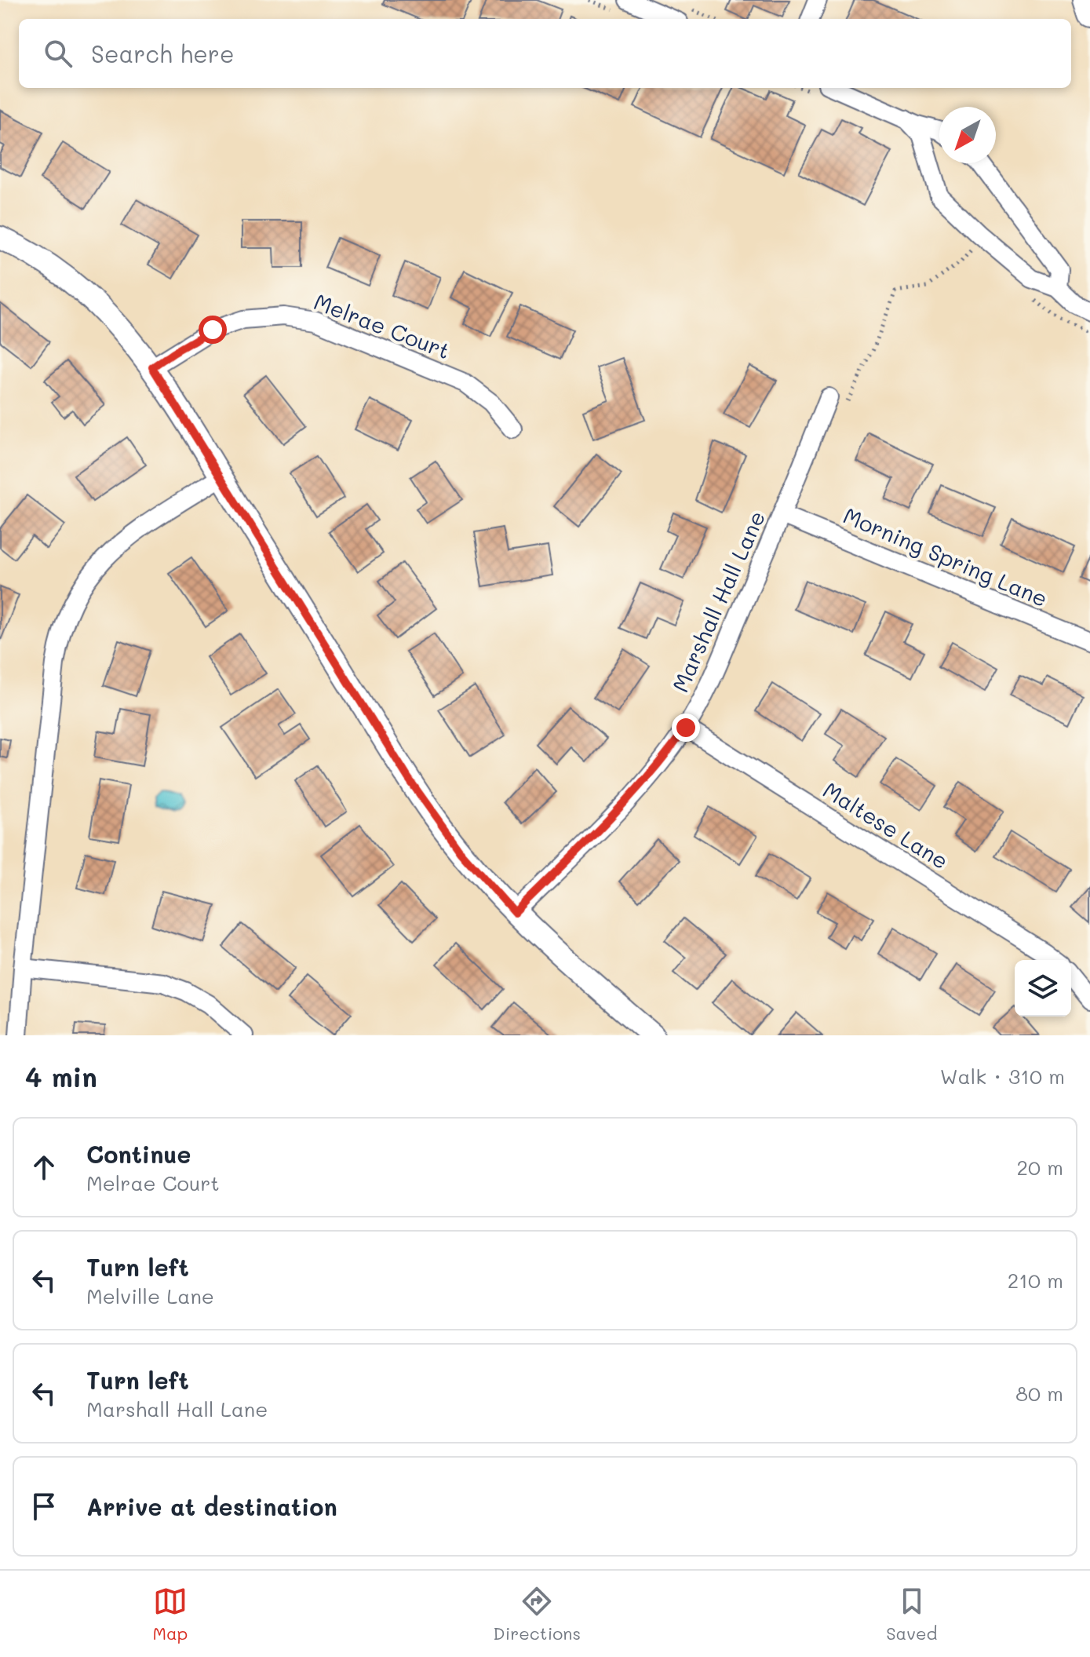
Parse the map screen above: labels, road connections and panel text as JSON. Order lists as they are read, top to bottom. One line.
{"streets":{"street":["Melrae Court","Morning Spring Lane","Marshall Hall Lane","Maltese Lane"]},"crossings":[["Morning Spring Lane","Marshall Hall Lane"],["Marshall Hall Lane","Maltese Lane"]],"north":"bottom left","page":{"search":"Search here","heading":["4 min","Walk · 310 m"],"list":[["Continue","Melrae Court","20 m"],["Turn left","Melville Lane","210 m"],["Turn left","Marshall Hall Lane","80 m"],"Arrive at destination"],"nav":["Map","Directions","Saved"]}}
